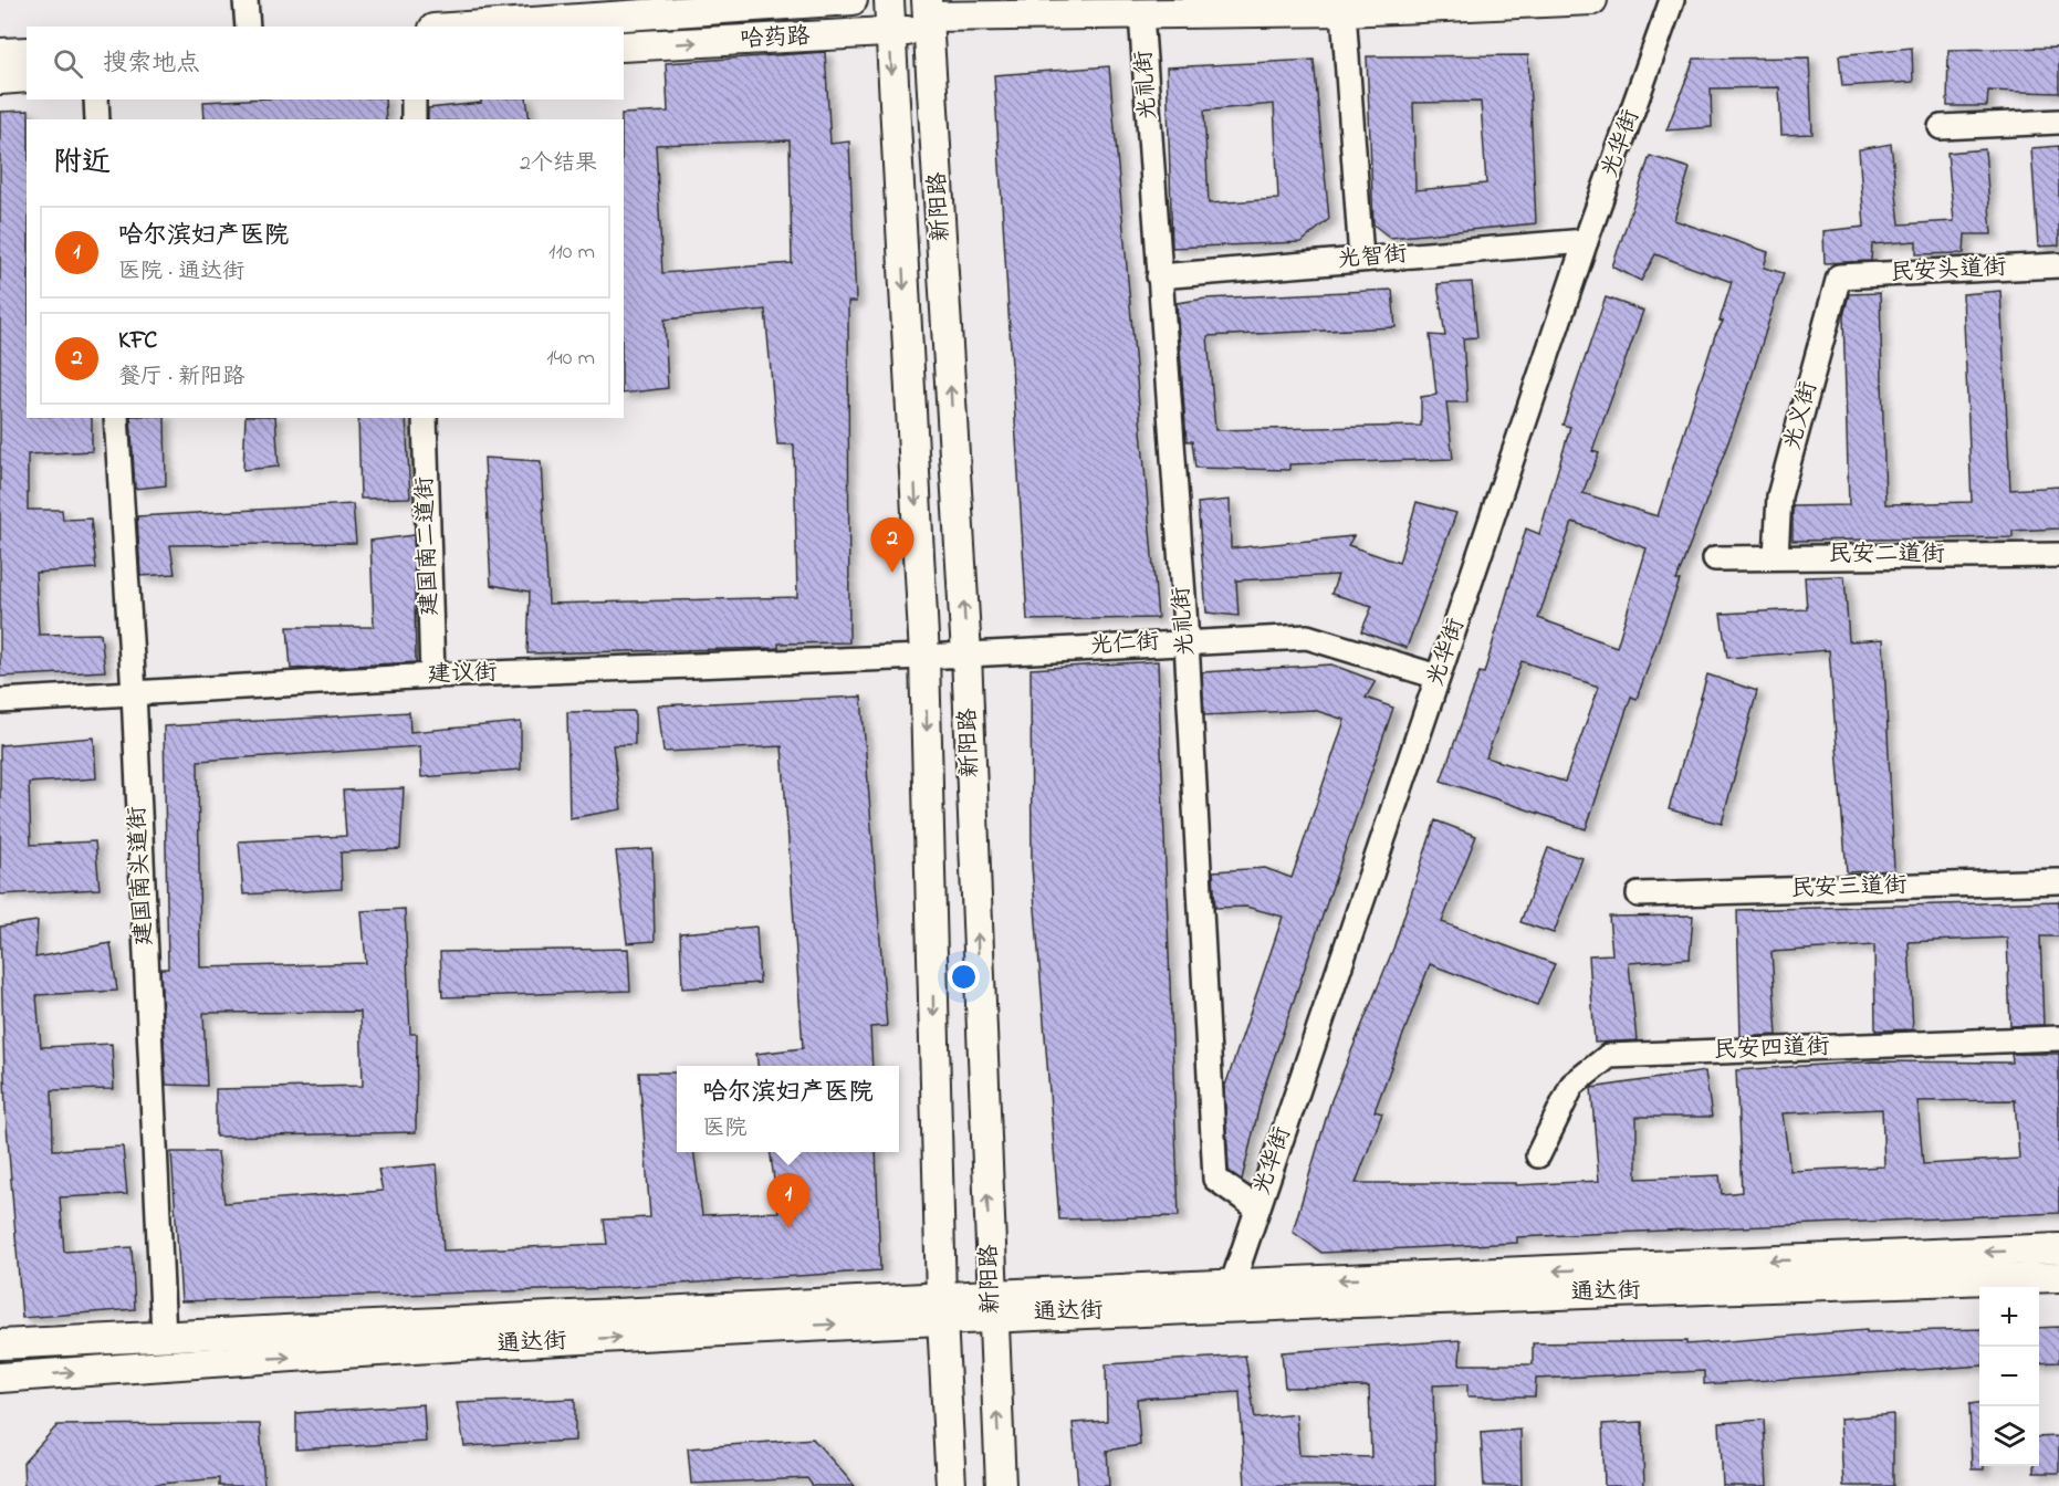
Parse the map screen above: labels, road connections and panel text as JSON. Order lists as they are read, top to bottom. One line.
{"streets":{"main road":["哈药路","新阳路","通达街"],"street":["光礼街","光华街","光智街","民安头道街","光义街","建国南二道街","民安二道街","光仁街","建议街","建国南头道街","民安三道街","民安四道街"]},"crossings":[["哈药路","光礼街"],["哈药路","新阳路"],["光礼街","光华街"],["光礼街","光智街"],["光礼街","光仁街"],["光华街","光智街"],["光华街","光仁街"],["光华街","通达街"],["新阳路","光仁街"],["新阳路","建议街"],["新阳路","通达街"],["民安头道街","光义街"],["光义街","民安二道街"],["建国南二道街","建议街"],["光仁街","建议街"],["建议街","建国南头道街"],["建国南头道街","通达街"]],"page":{"search":"搜索地点","heading":["附近","2个结果"],"list":[{"mark":"1","name":"哈尔滨妇产医院","note":"医院 · 通达街","value":"110 m"},{"mark":"2","name":"KFC","note":"餐厅 · 新阳路","value":"140 m"}],"pins":["2","1"],"popup":["哈尔滨妇产医院","医院"],"map_buttons":["+","−"]}}
